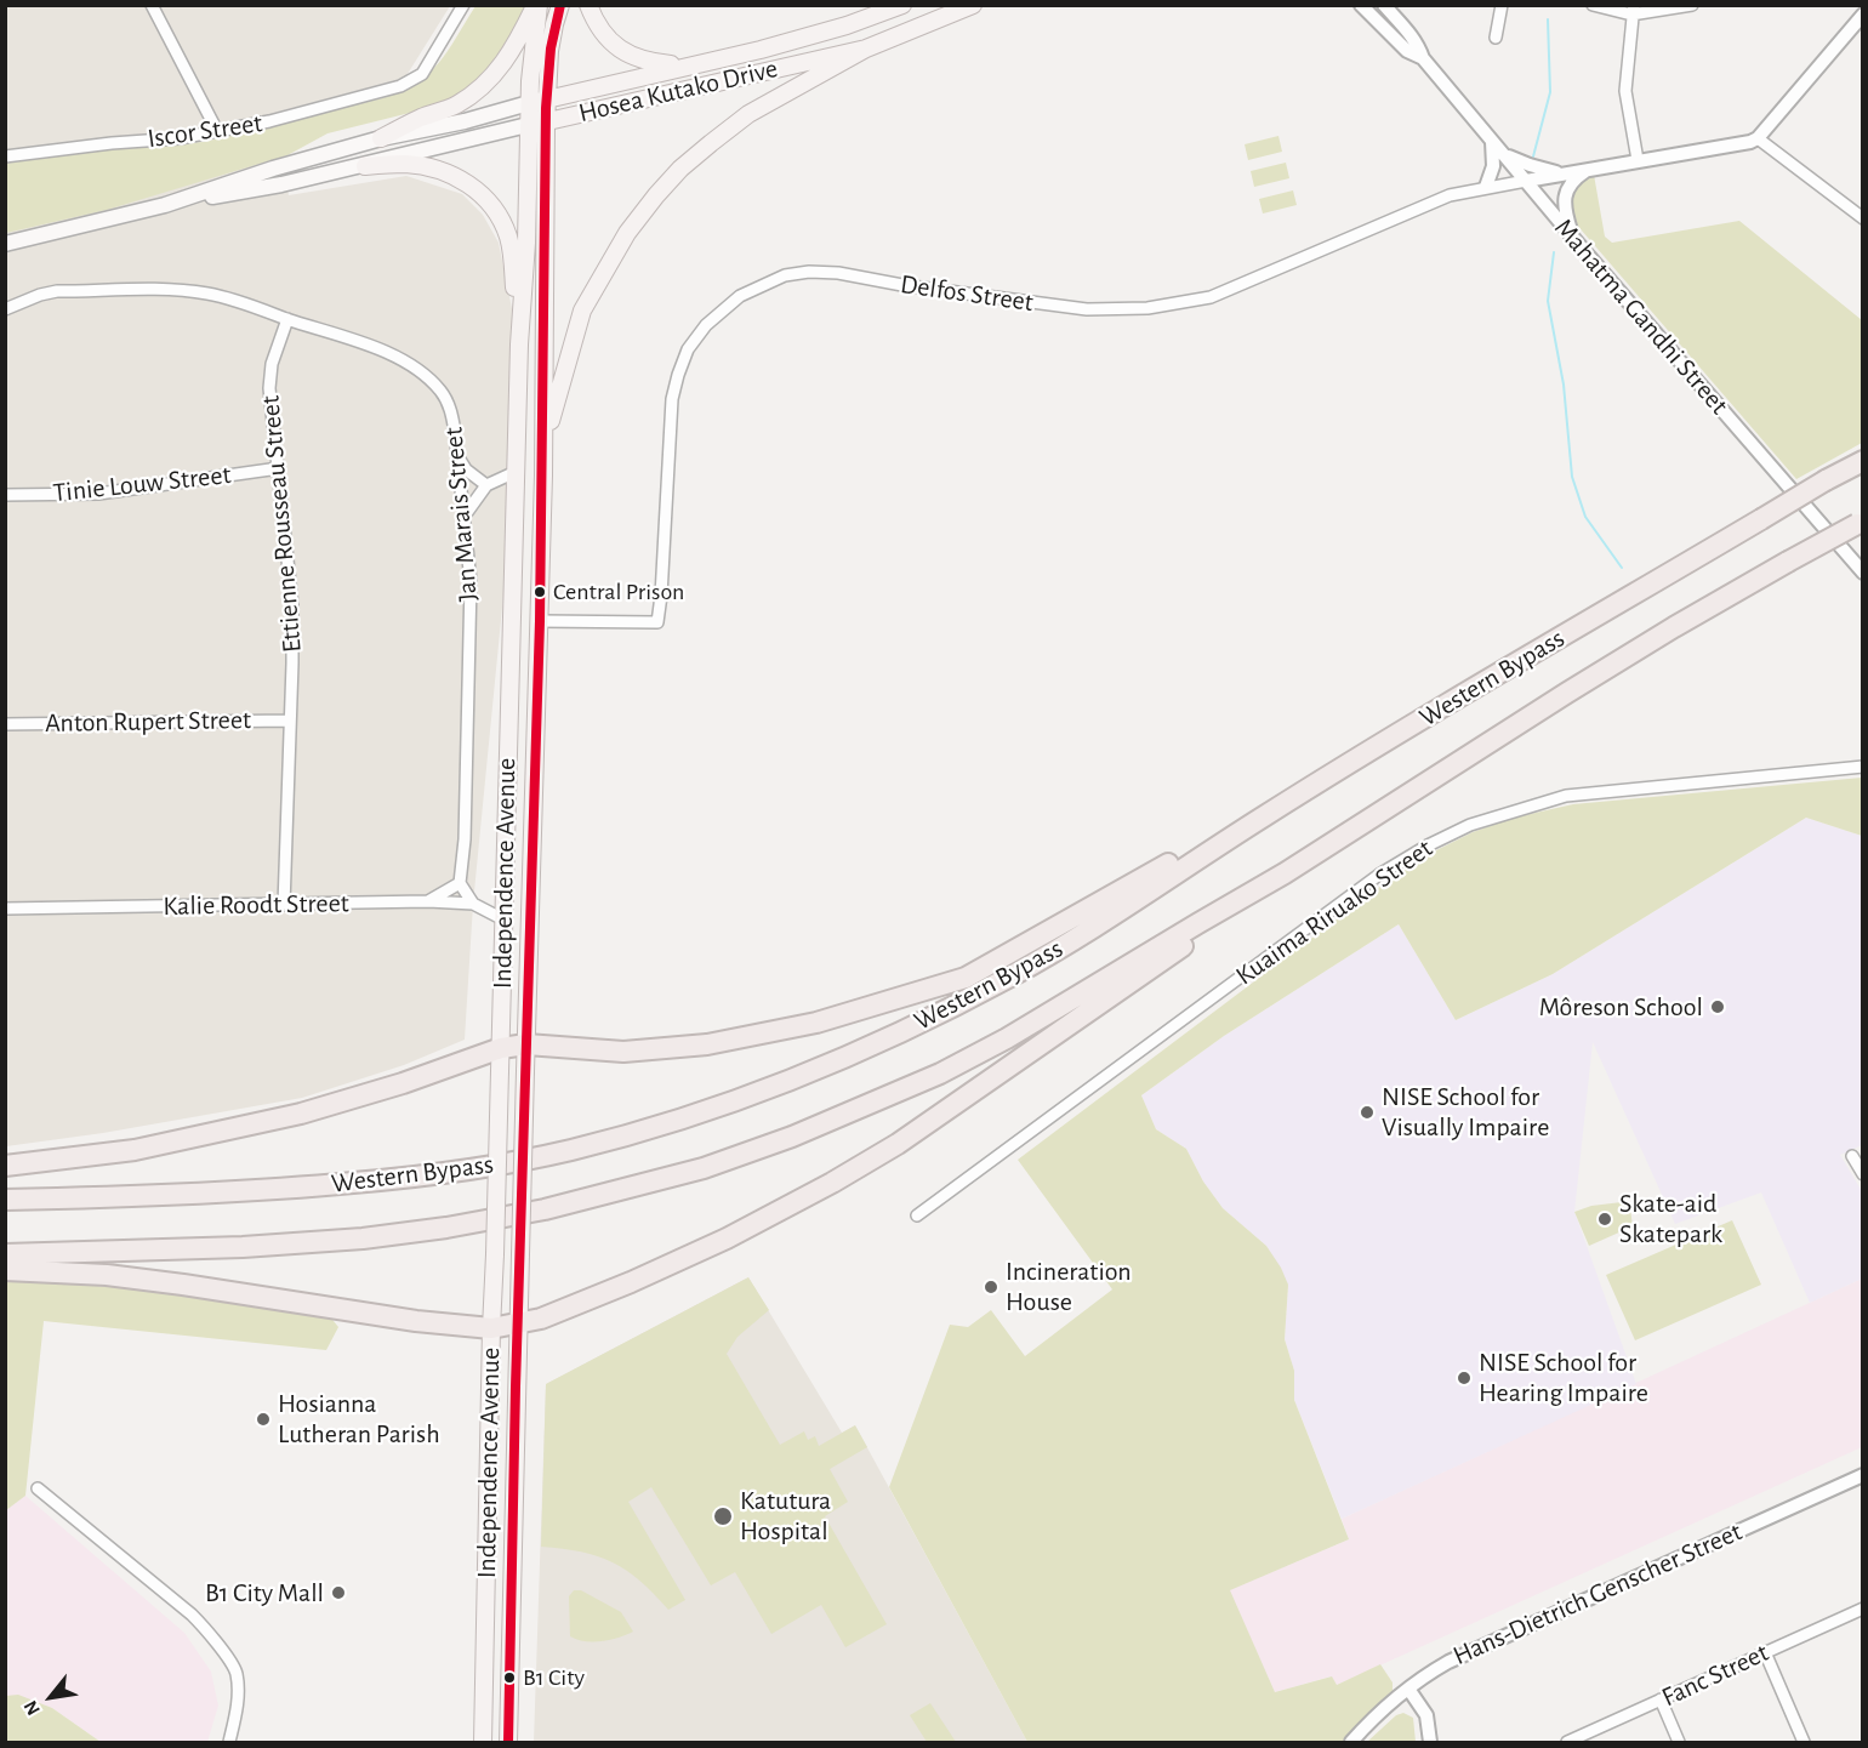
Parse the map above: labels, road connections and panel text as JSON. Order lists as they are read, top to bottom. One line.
{"streets":{"highway":["Western Bypass"],"main road":["Hosea Kutako Drive","Independence Avenue"],"street":["Iscor Street","Delfos Street","Mahatma Gandhi Street","Tinie Louw Street","Jan Marais Street","Ettienne Rousseau Street","Anton Rupert Street","Kalie Roodt Street","Kuaima Riruako Street","Hans-Dietrich Genscher Street","Fanc Street"]},"crossings":[["Hosea Kutako Drive","Independence Avenue"],["Delfos Street","Mahatma Gandhi Street"],["Delfos Street","Independence Avenue"],["Tinie Louw Street","Ettienne Rousseau Street"],["Jan Marais Street","Ettienne Rousseau Street"],["Ettienne Rousseau Street","Anton Rupert Street"],["Ettienne Rousseau Street","Kalie Roodt Street"],["Independence Avenue","Kalie Roodt Street"]],"places":["Central Prison","Môreson School","NISE School for Visually Impaire","Skate-aid Skatepark","Incineration House","NISE School for Hearing Impaire","Hosianna Lutheran Parish","Katutura Hospital","B1 City Mall","B1 City"],"north":"bottom left"}
